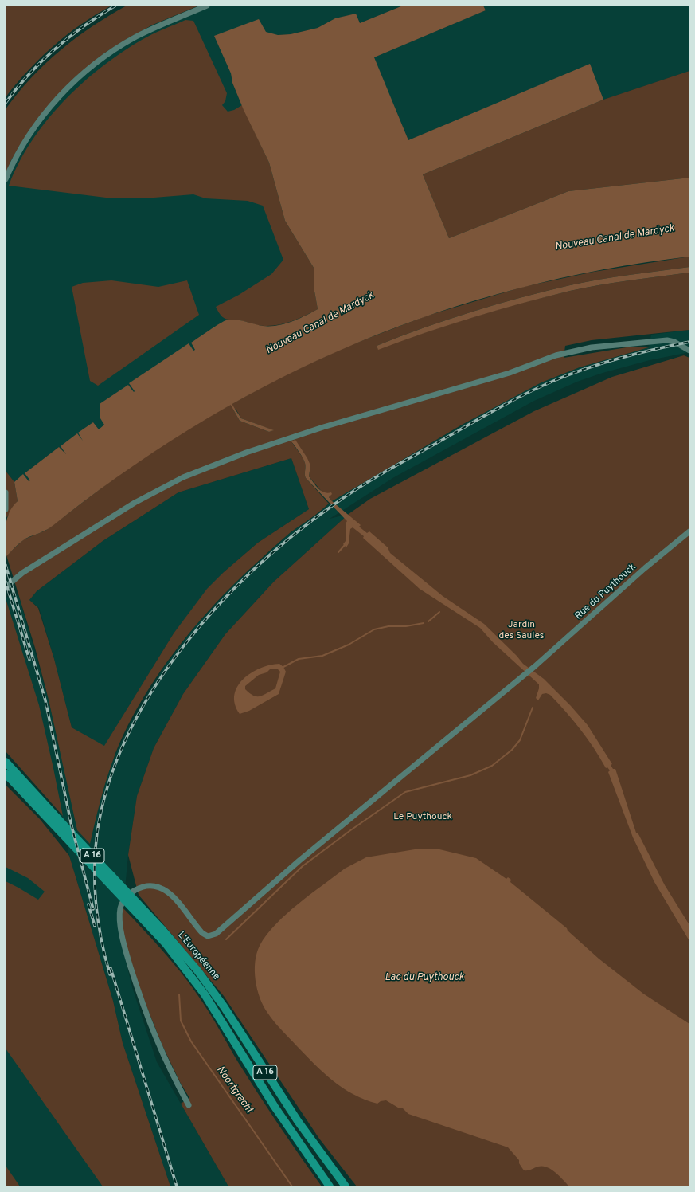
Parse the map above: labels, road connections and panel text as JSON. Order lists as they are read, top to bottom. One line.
{"streets":{"highway":["A 16","L'Européenne"],"street":["Rue du Puythouck"]},"water":["Nouveau Canal de Mardyck","Lac du Puythouck","Noortgracht"],"parks":["Jardin des Saules","Le Puythouck"]}
